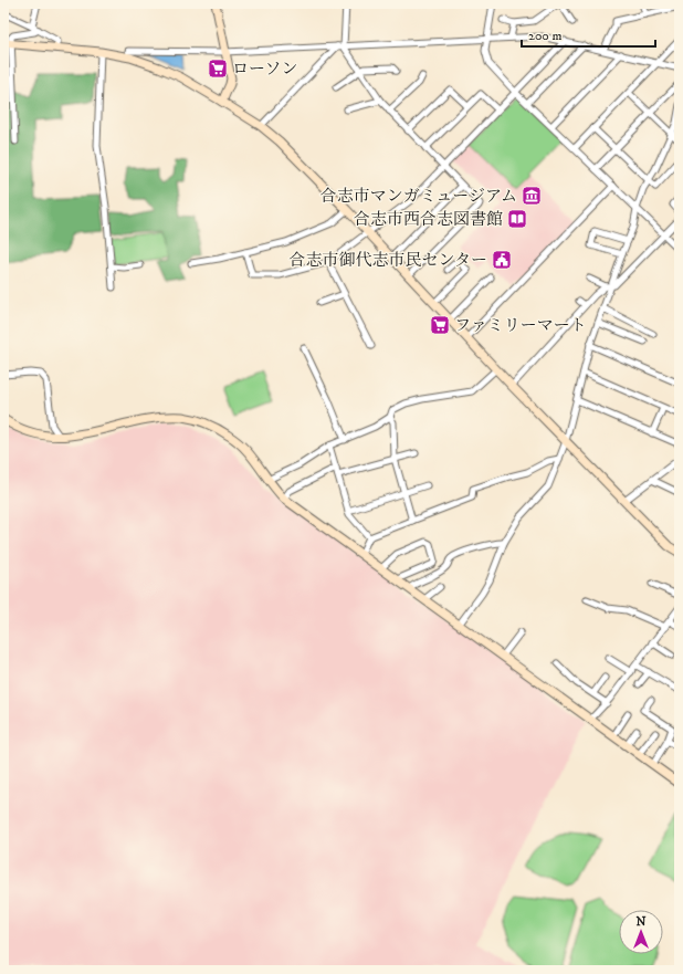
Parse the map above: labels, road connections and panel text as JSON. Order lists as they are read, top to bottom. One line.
{"places":{"supermarket":["ローソン","ファミリーマート"],"museum":["合志市マンガミュージアム"],"library":["合志市西合志図書館"],"public building":["合志市御代志市民センター"]},"scale_bar":"200 m","north":"top"}
